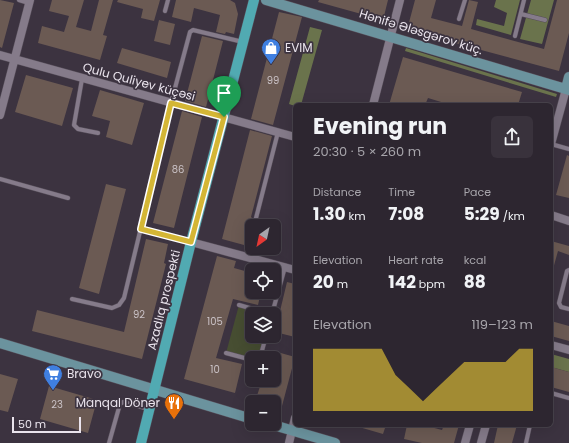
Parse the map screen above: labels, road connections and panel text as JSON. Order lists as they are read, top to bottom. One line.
{"streets":{"main road":["Azadlıq prospekti"],"street":["Hənifə Ələsgərov küç.","Qulu Quliyev küçəsi"]},"crossings":[["Qulu Quliyev küçəsi","Azadlıq prospekti"]],"places":{"shop":["EVIM"],"supermarket":["Bravo"],"restaurant":["Manqal Dönər"]},"house_numbers":["99","86","92","105","10","23"],"scale_bar":"50 m","north":"bottom left","page":{"heading":["Evening run","20:30 · 5 × 260 m"],"stats":[["Distance","1.30 km"],["Time","7:08"],["Pace","5:29 /km"],["Elevation","20 m"],["Heart rate","142 bpm"],["kcal","88"]],"map_buttons":["+","−"],"chart":["Elevation","119–123 m"],"scale":"50 m"}}
